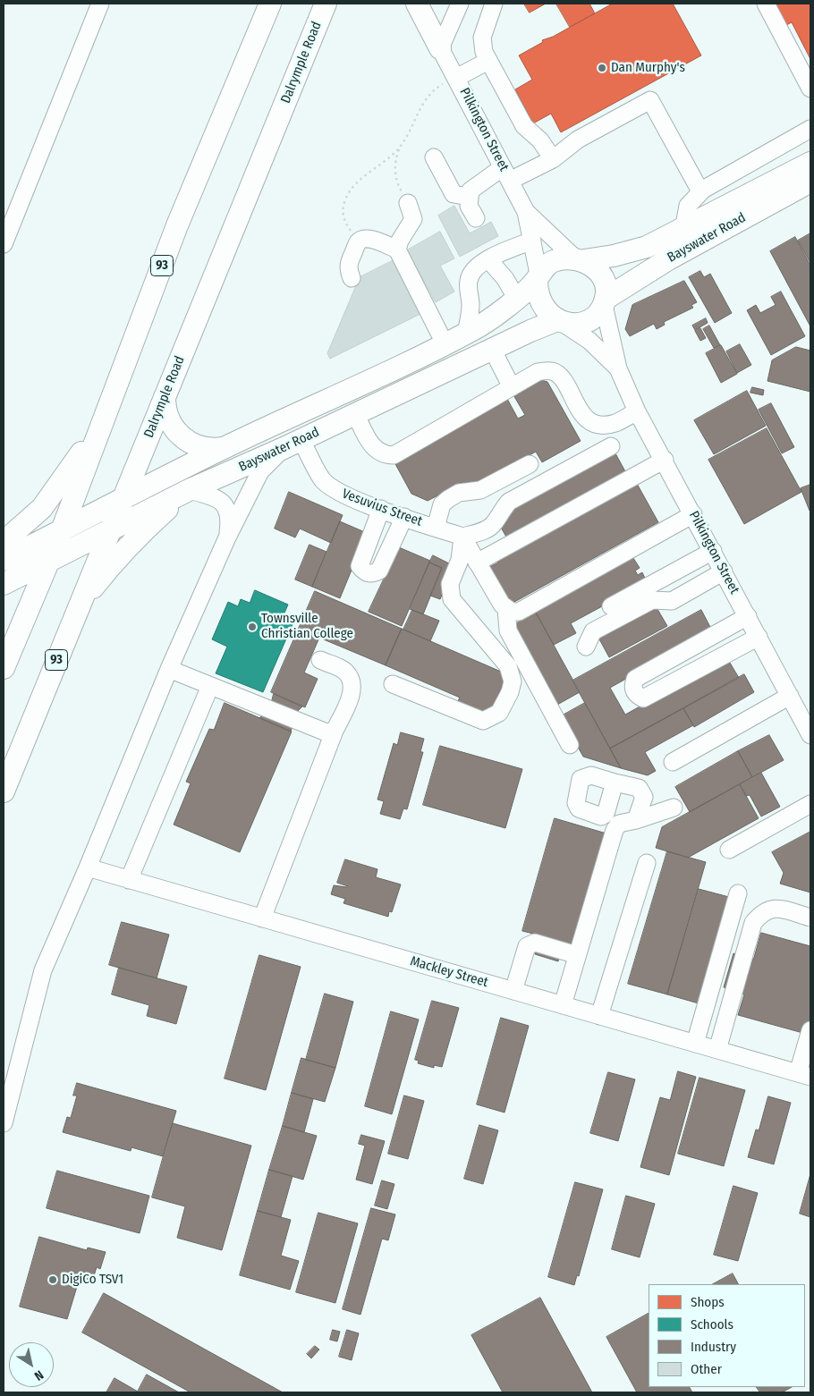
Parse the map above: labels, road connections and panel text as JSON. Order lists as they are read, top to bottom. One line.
{"streets":{"main road":["Dalrymple Road","Bayswater Road","93"],"street":["Pilkington Street","Vesuvius Street","Mackley Street"]},"crossings":[["Dalrymple Road","Bayswater Road"],["Pilkington Street","Bayswater Road"],["Bayswater Road","93"],["Bayswater Road","Vesuvius Street"]],"places":["Dan Murphy's","Townsville Christian College","DigiCo TSV1"],"legend":["Shops","Schools","Industry","Other"],"north":"bottom right"}
